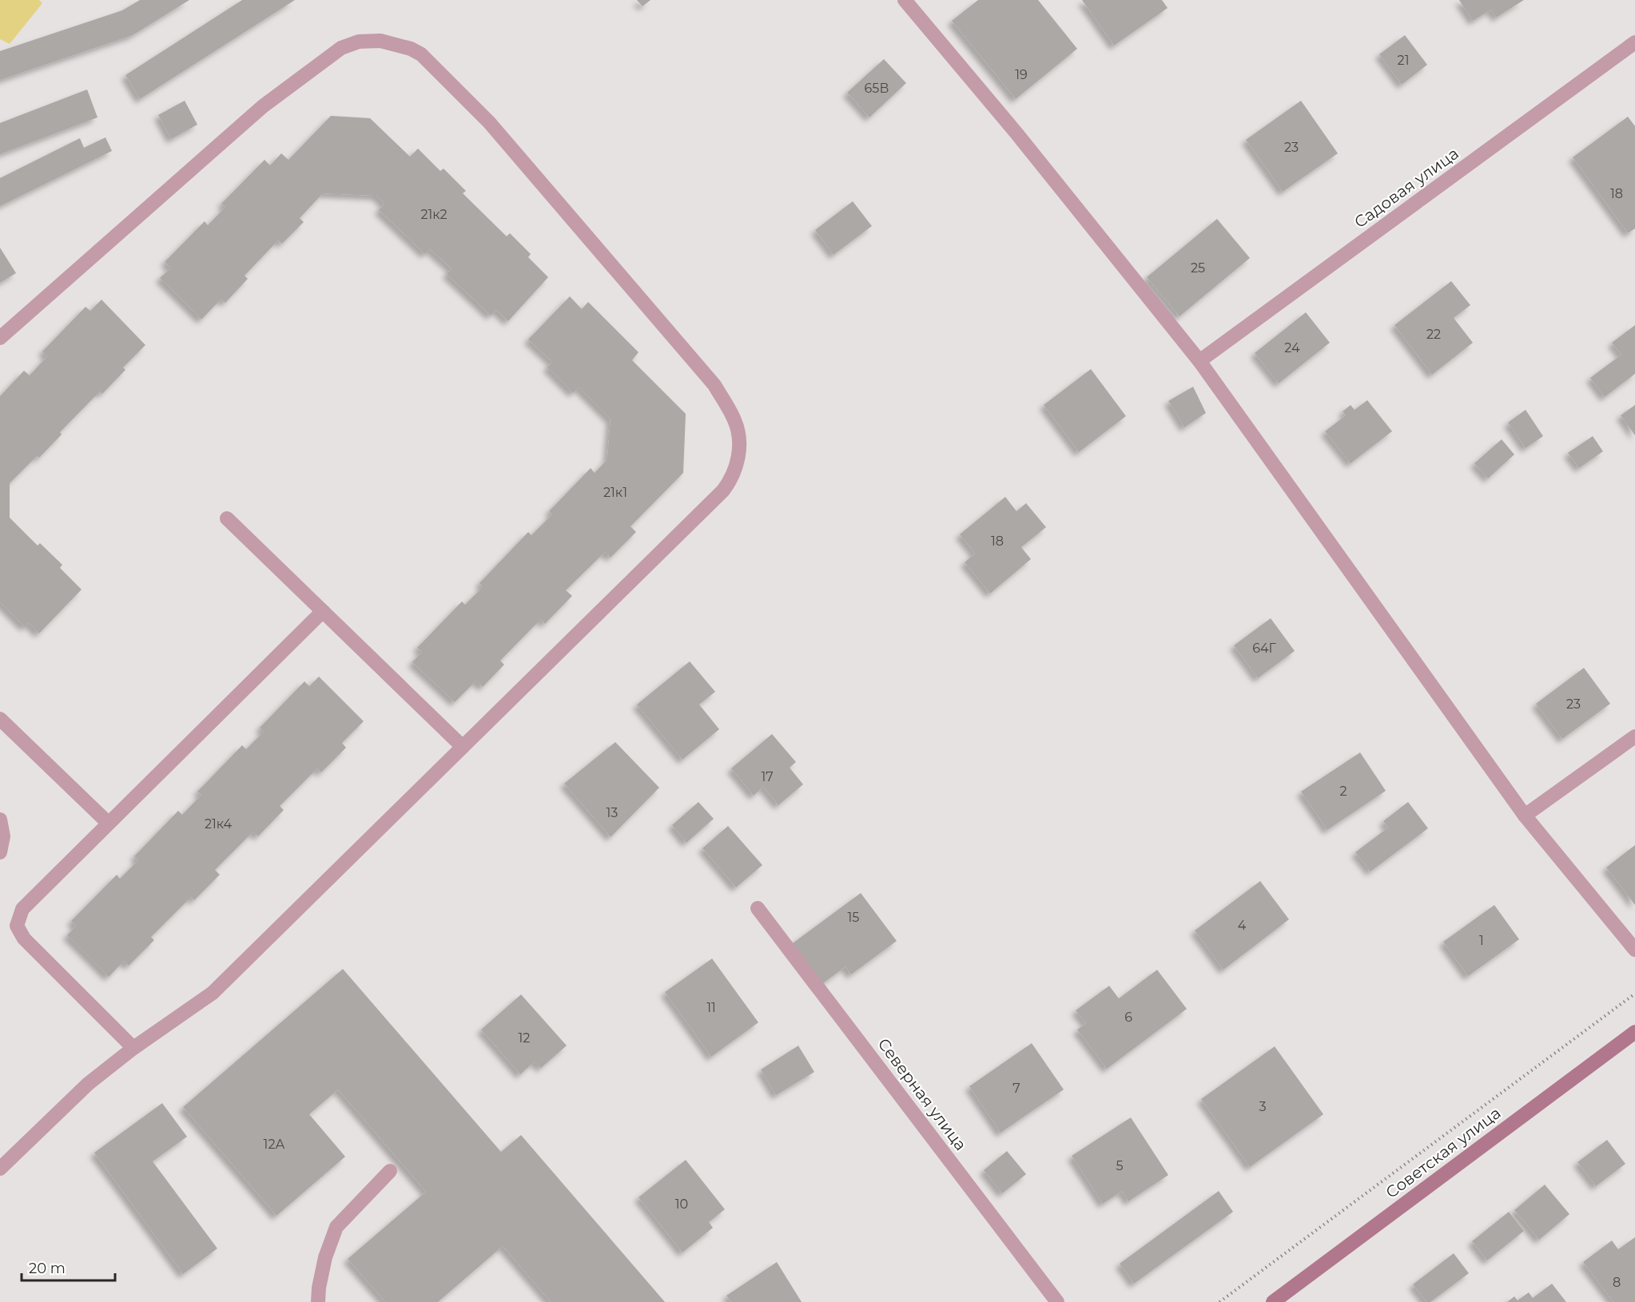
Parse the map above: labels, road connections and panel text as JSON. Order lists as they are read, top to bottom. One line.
{"streets":{"street":["Садовая улица","Северная улица","Советская улица"]},"house_numbers":["21","19","65В","23","18","21к2","25","22","24","21к1","18","64Г","23","17","2","13","21к4","15","4","1","11","6","12","7","3","12А","5","10","8"],"scale_bar":"20 m"}
